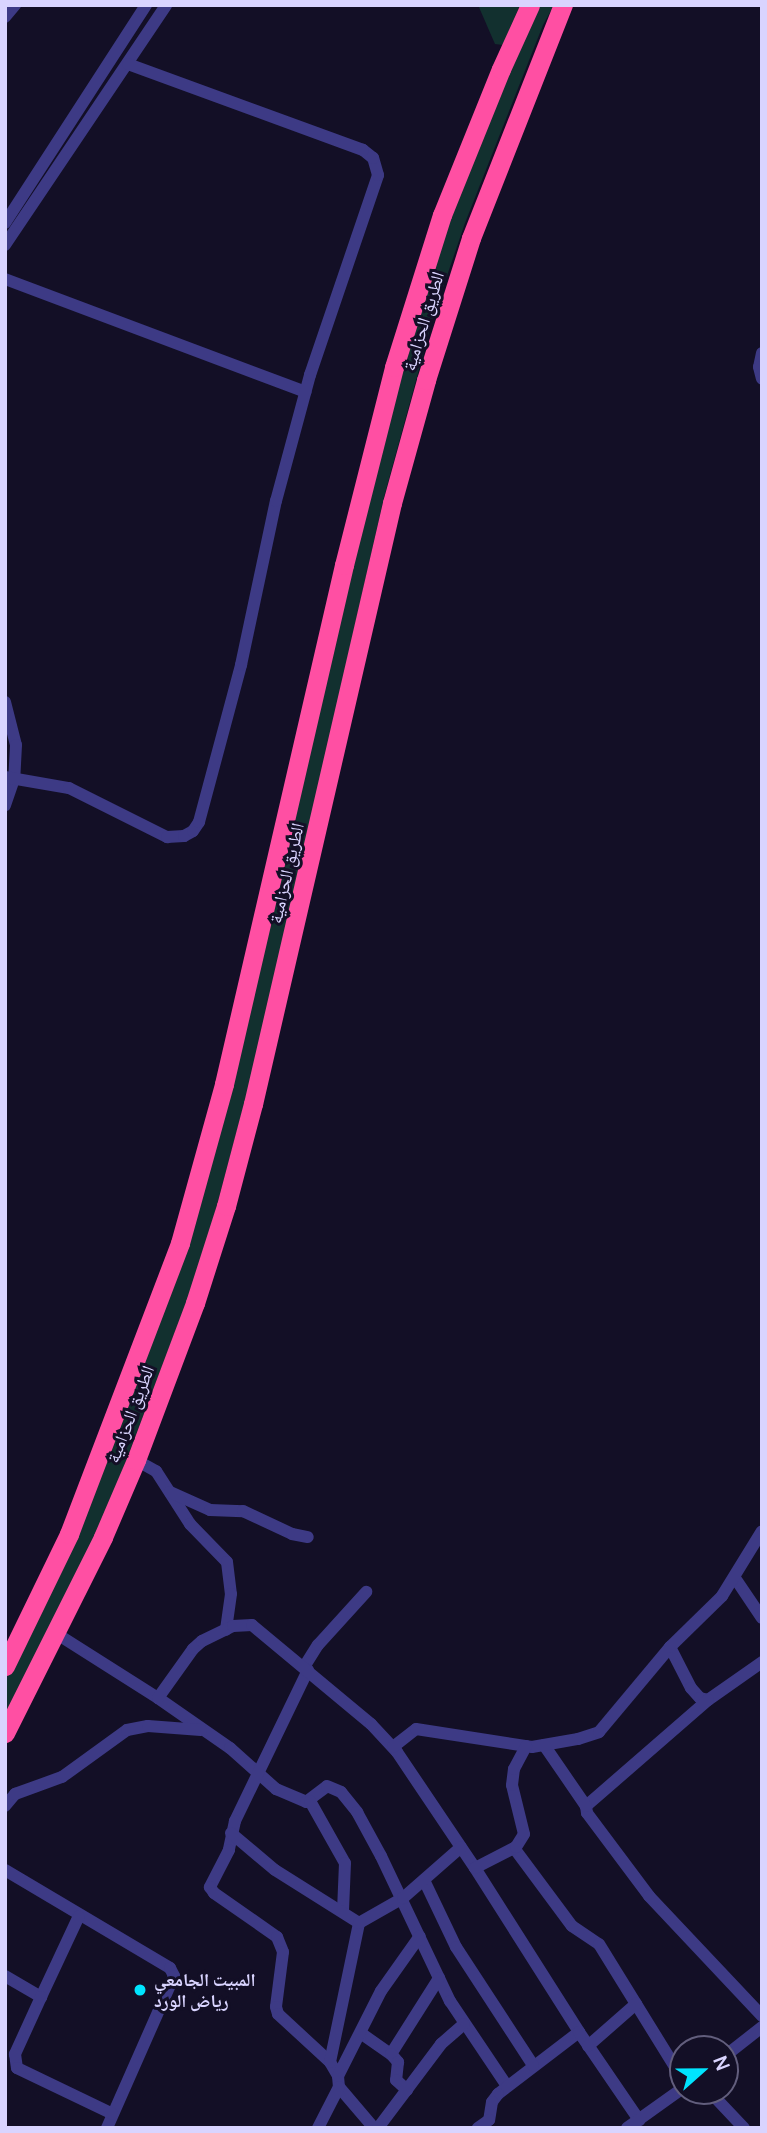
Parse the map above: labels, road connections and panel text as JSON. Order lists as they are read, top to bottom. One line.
{"streets":{"highway":["الطريق الحزامية"]},"places":["المبيت الجامعي رياض الورد"],"north":"right"}
